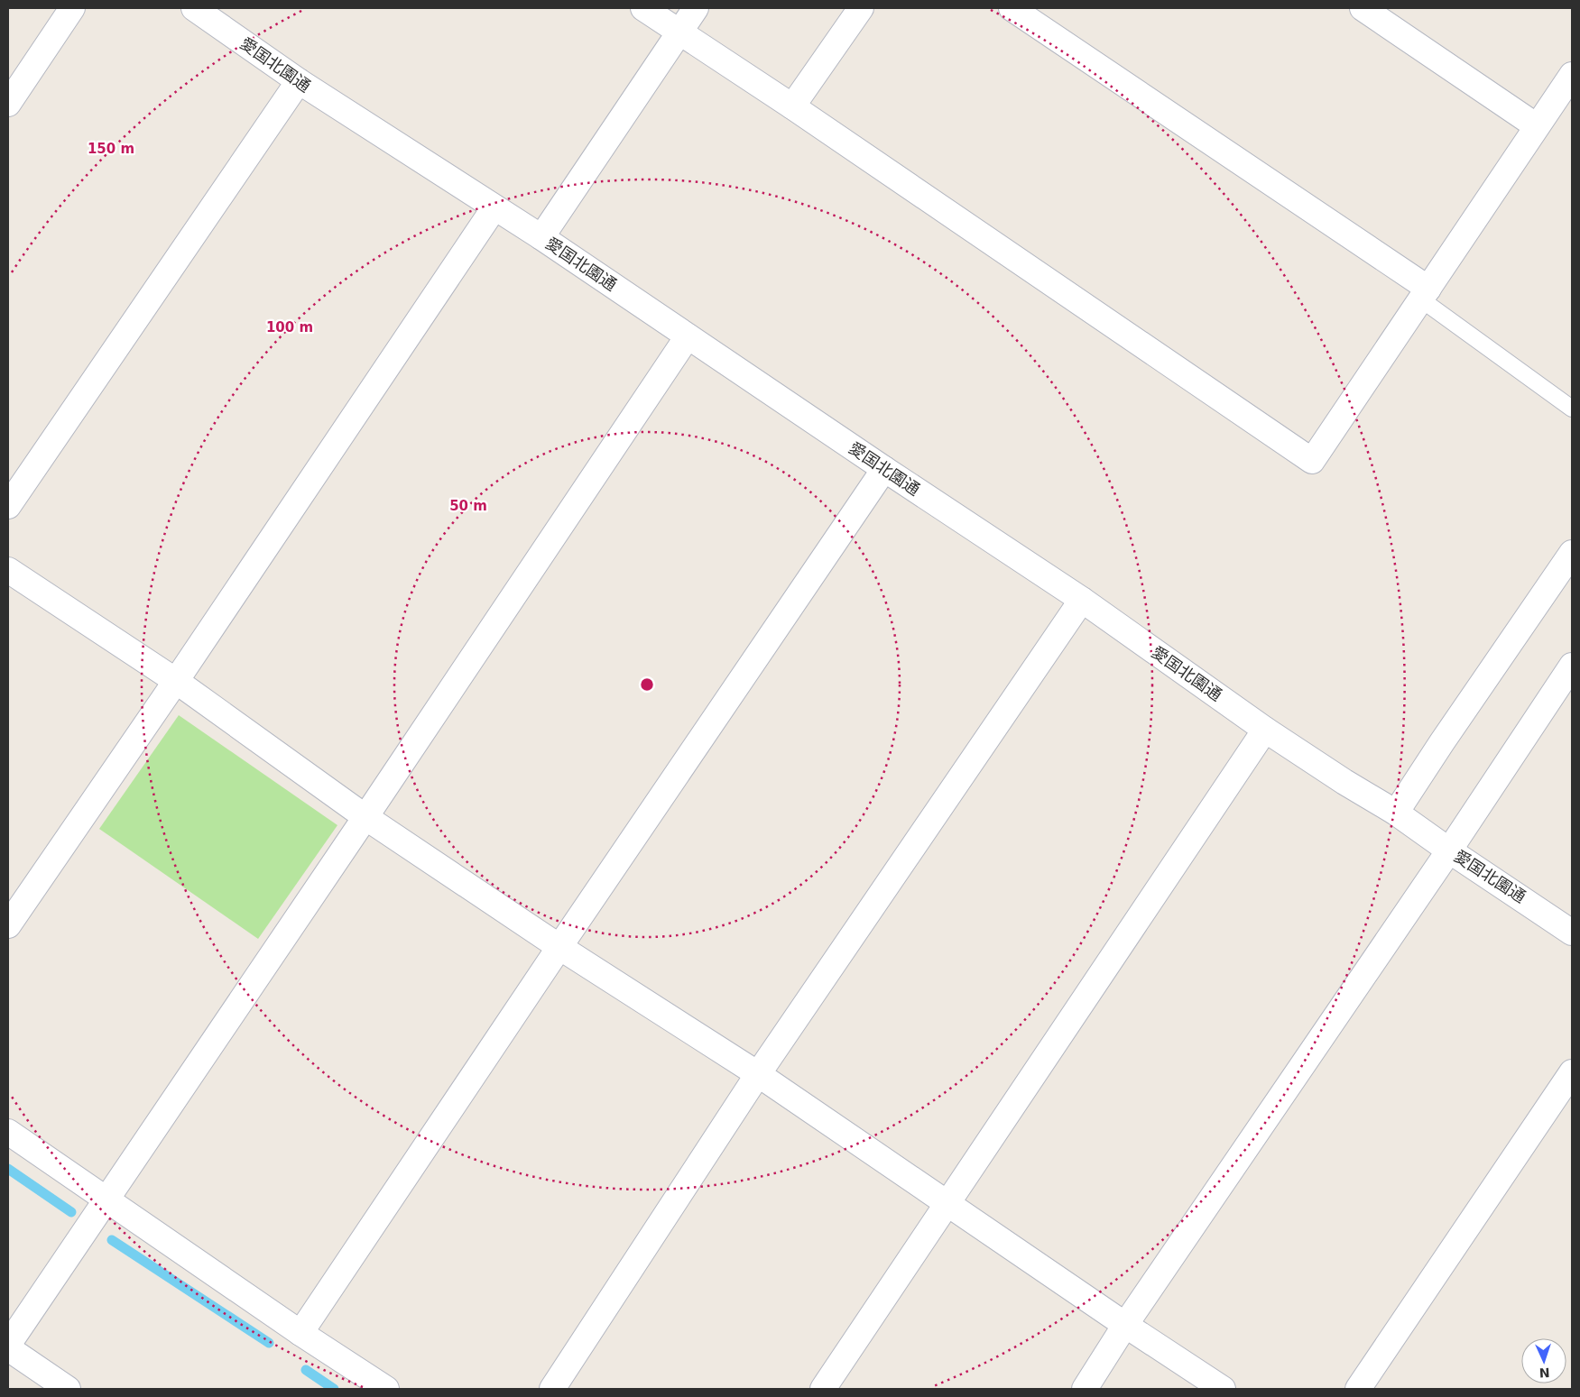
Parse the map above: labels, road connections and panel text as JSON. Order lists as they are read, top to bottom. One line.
{"streets":{"street":["愛国北園通"]},"north":"bottom","rings":["150 m","100 m","50 m"]}
